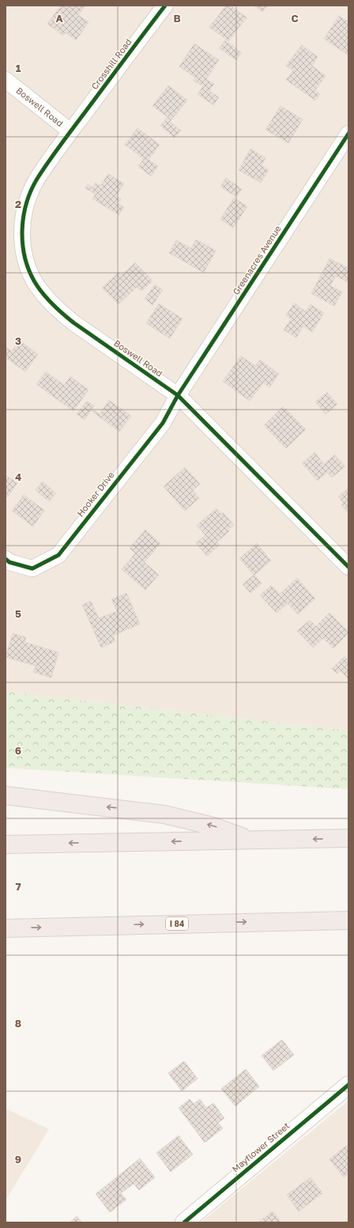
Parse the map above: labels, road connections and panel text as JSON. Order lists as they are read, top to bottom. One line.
{"streets":{"highway":["I 84"],"street":["Crosshill Road","Boswell Road","Greenacres Avenue","Hooker Drive","Mayflower Street"]},"crossings":[["Crosshill Road","Boswell Road"],["Boswell Road","Greenacres Avenue"],["Boswell Road","Hooker Drive"],["Greenacres Avenue","Hooker Drive"]],"grid":{"columns":["A","B","C"],"rows":["1","2","3","4","5","6","7","8","9"]}}
